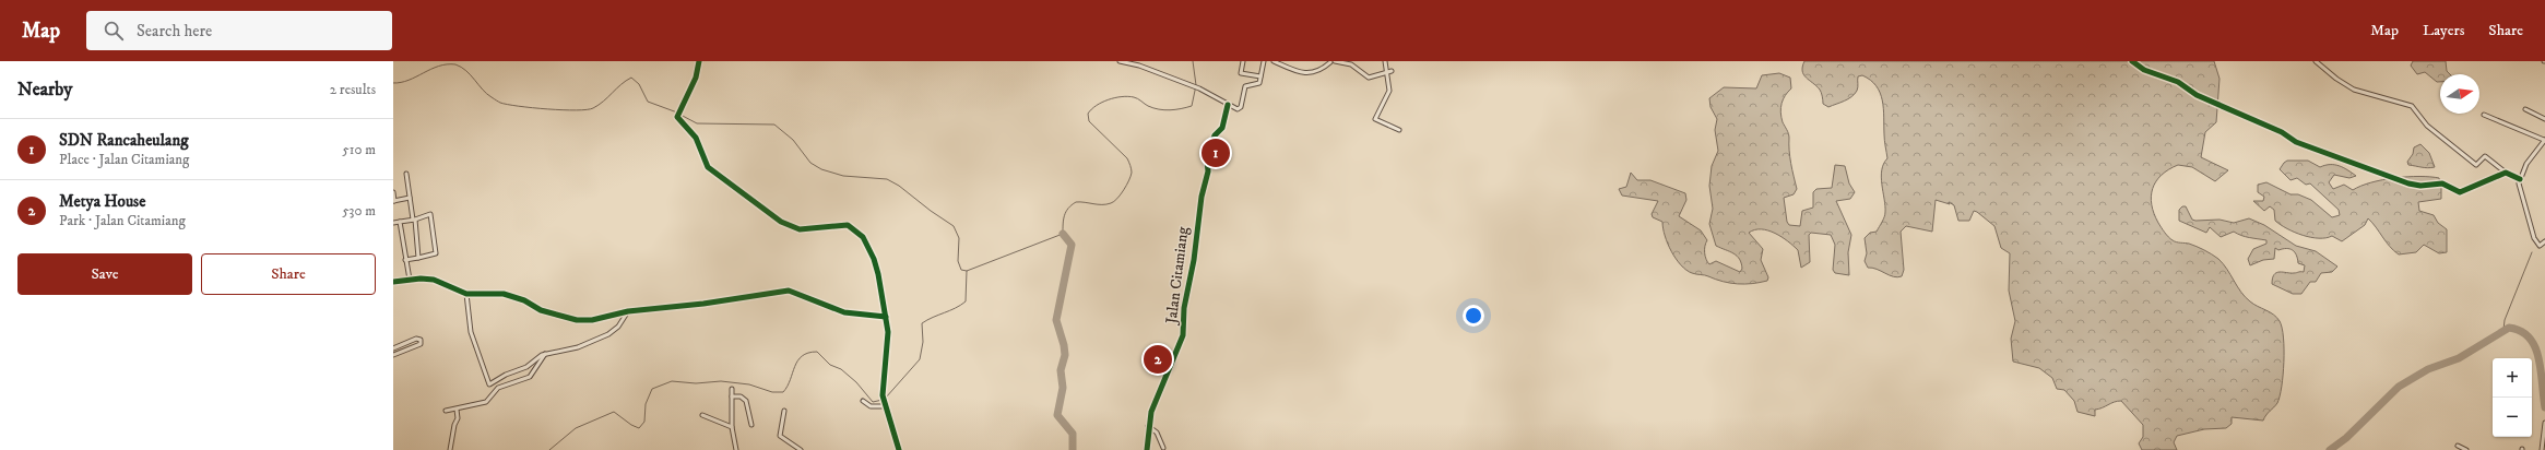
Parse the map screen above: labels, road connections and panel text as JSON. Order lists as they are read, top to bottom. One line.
{"streets":{"street":["Jalan Citamiang"]},"north":"right","page":{"header":"Map","search":"Search here","nav":["Map","Layers","Share"],"heading":["Nearby","2 results"],"list":[{"mark":"1","name":"SDN Rancaheulang","note":"Place · Jalan Citamiang","value":"510 m"},{"mark":"2","name":"Metya House","note":"Park · Jalan Citamiang","value":"530 m"}],"pins":["1","2"],"buttons":["Save","Share"],"map_buttons":["+","−"]}}
